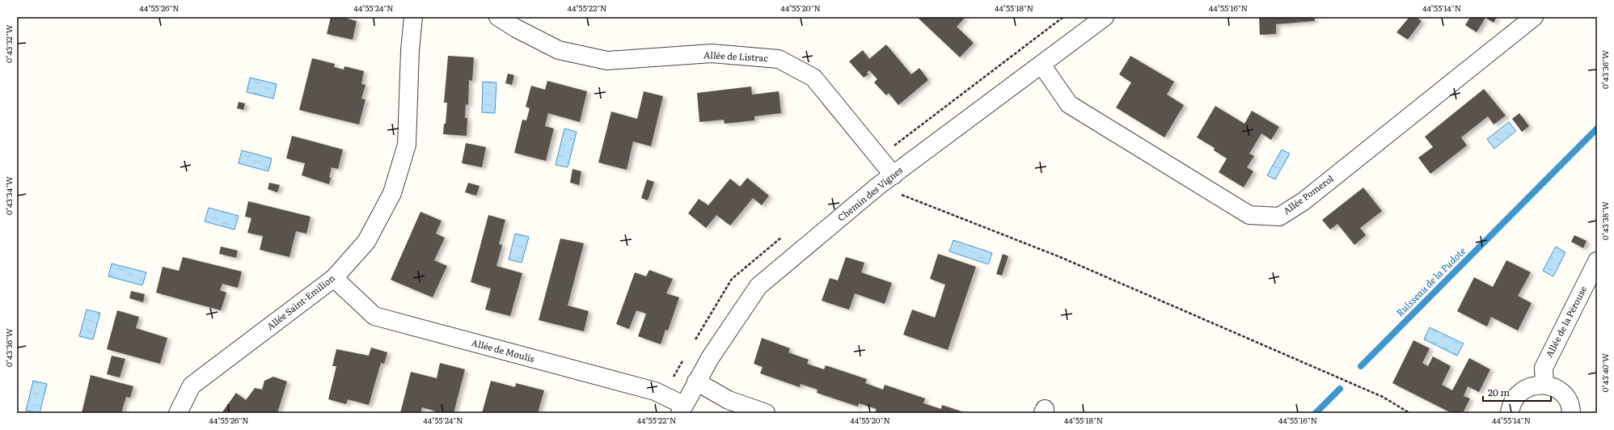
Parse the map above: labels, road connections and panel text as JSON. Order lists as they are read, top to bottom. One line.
{"streets":{"street":["Allée de Listrac","Chemin des Vignes","Allée Pomerol","Allée Saint-Emilion","Allée de la Pérouse","Allée de Moulis"]},"crossings":[["Allée de Listrac","Chemin des Vignes"],["Chemin des Vignes","Allée Pomerol"],["Chemin des Vignes","Allée de Moulis"],["Allée Saint-Emilion","Allée de Moulis"]],"water":["Ruisseau de la Pudote"],"scale_bar":"20 m","coordinates":["44°55'26\"N","44°55'24\"N","44°55'22\"N","44°55'20\"N","44°55'18\"N","44°55'16\"N","44°55'14\"N","0°43'32\"W","0°43'36\"W","0°43'34\"W","0°43'38\"W","0°43'40\"W"]}
